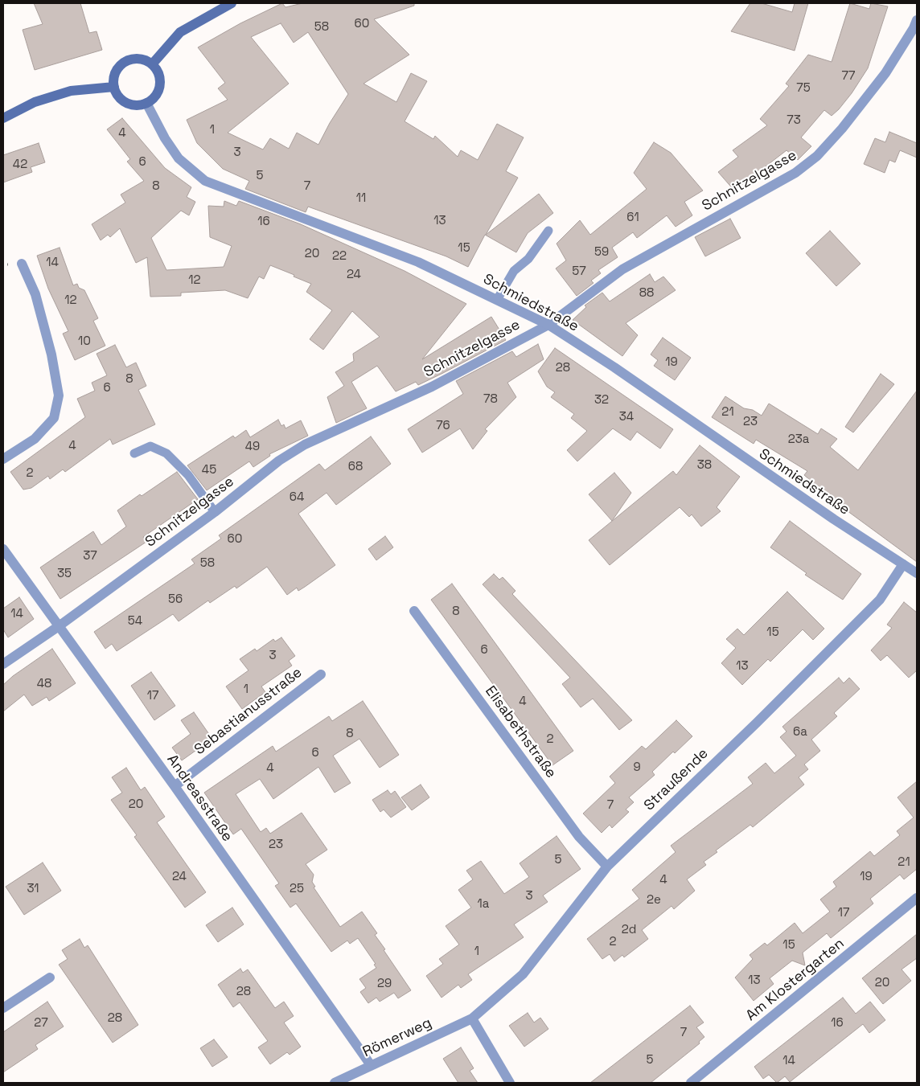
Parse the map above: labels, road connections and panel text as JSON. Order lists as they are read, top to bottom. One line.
{"streets":{"street":["Schnitzelgasse","Schmiedstraße","Sebastianusstraße","Elisabethstraße","Straußende","Andreasstraße","Am Klostergarten","Römerweg"]},"crossings":[["Schnitzelgasse","Schmiedstraße"],["Schnitzelgasse","Andreasstraße"],["Schmiedstraße","Straußende"],["Sebastianusstraße","Andreasstraße"],["Elisabethstraße","Straußende"],["Straußende","Römerweg"],["Andreasstraße","Römerweg"]],"house_numbers":["60","58","77","75","73","1","4","3","6","42","5","8","7","11","61","13","16","15","59","20","22","14","57","24","12","88","12","10","19","28","8","6","78","32","21","34","23","76","23a","4","49","38","68","45","2","64","60","37","58","35","56","8","14","54","15","6","3","13","48","1","17","4","6a","8","2","6","9","4","20","7","23","5","21","24","19","4","31","25","3","2e","1a","17","2d","2","15","1","13","20","29","28","28","27","16","7","5","14"]}
